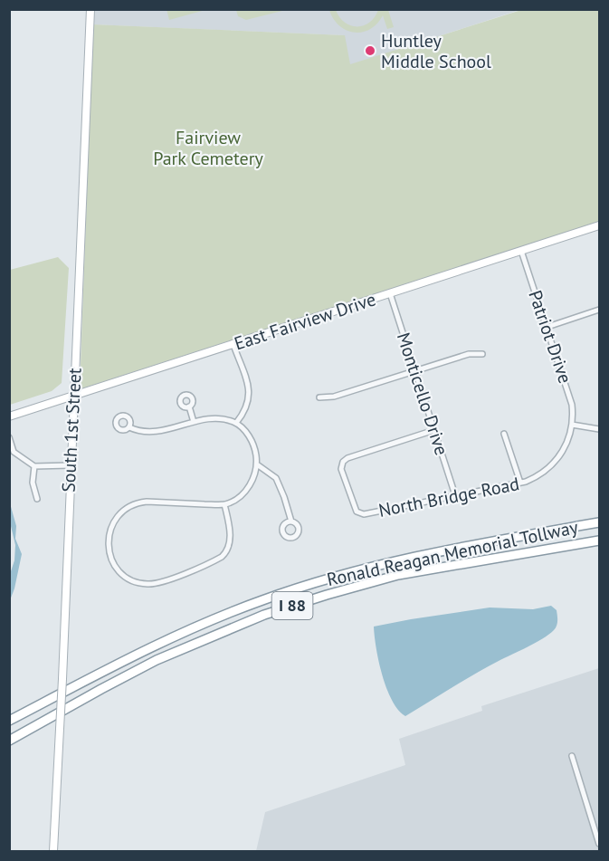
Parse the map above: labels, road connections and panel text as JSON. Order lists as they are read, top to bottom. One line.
{"streets":{"highway":["Ronald Reagan Memorial Tollway","I 88"],"street":["East Fairview Drive","Patriot Drive","Monticello Drive","South 1st Street","North Bridge Road"]},"crossings":[["East Fairview Drive","Patriot Drive"],["East Fairview Drive","Monticello Drive"],["East Fairview Drive","South 1st Street"],["Patriot Drive","North Bridge Road"],["Monticello Drive","North Bridge Road"]],"parks":["Fairview Park Cemetery"],"places":["Huntley Middle School"]}
